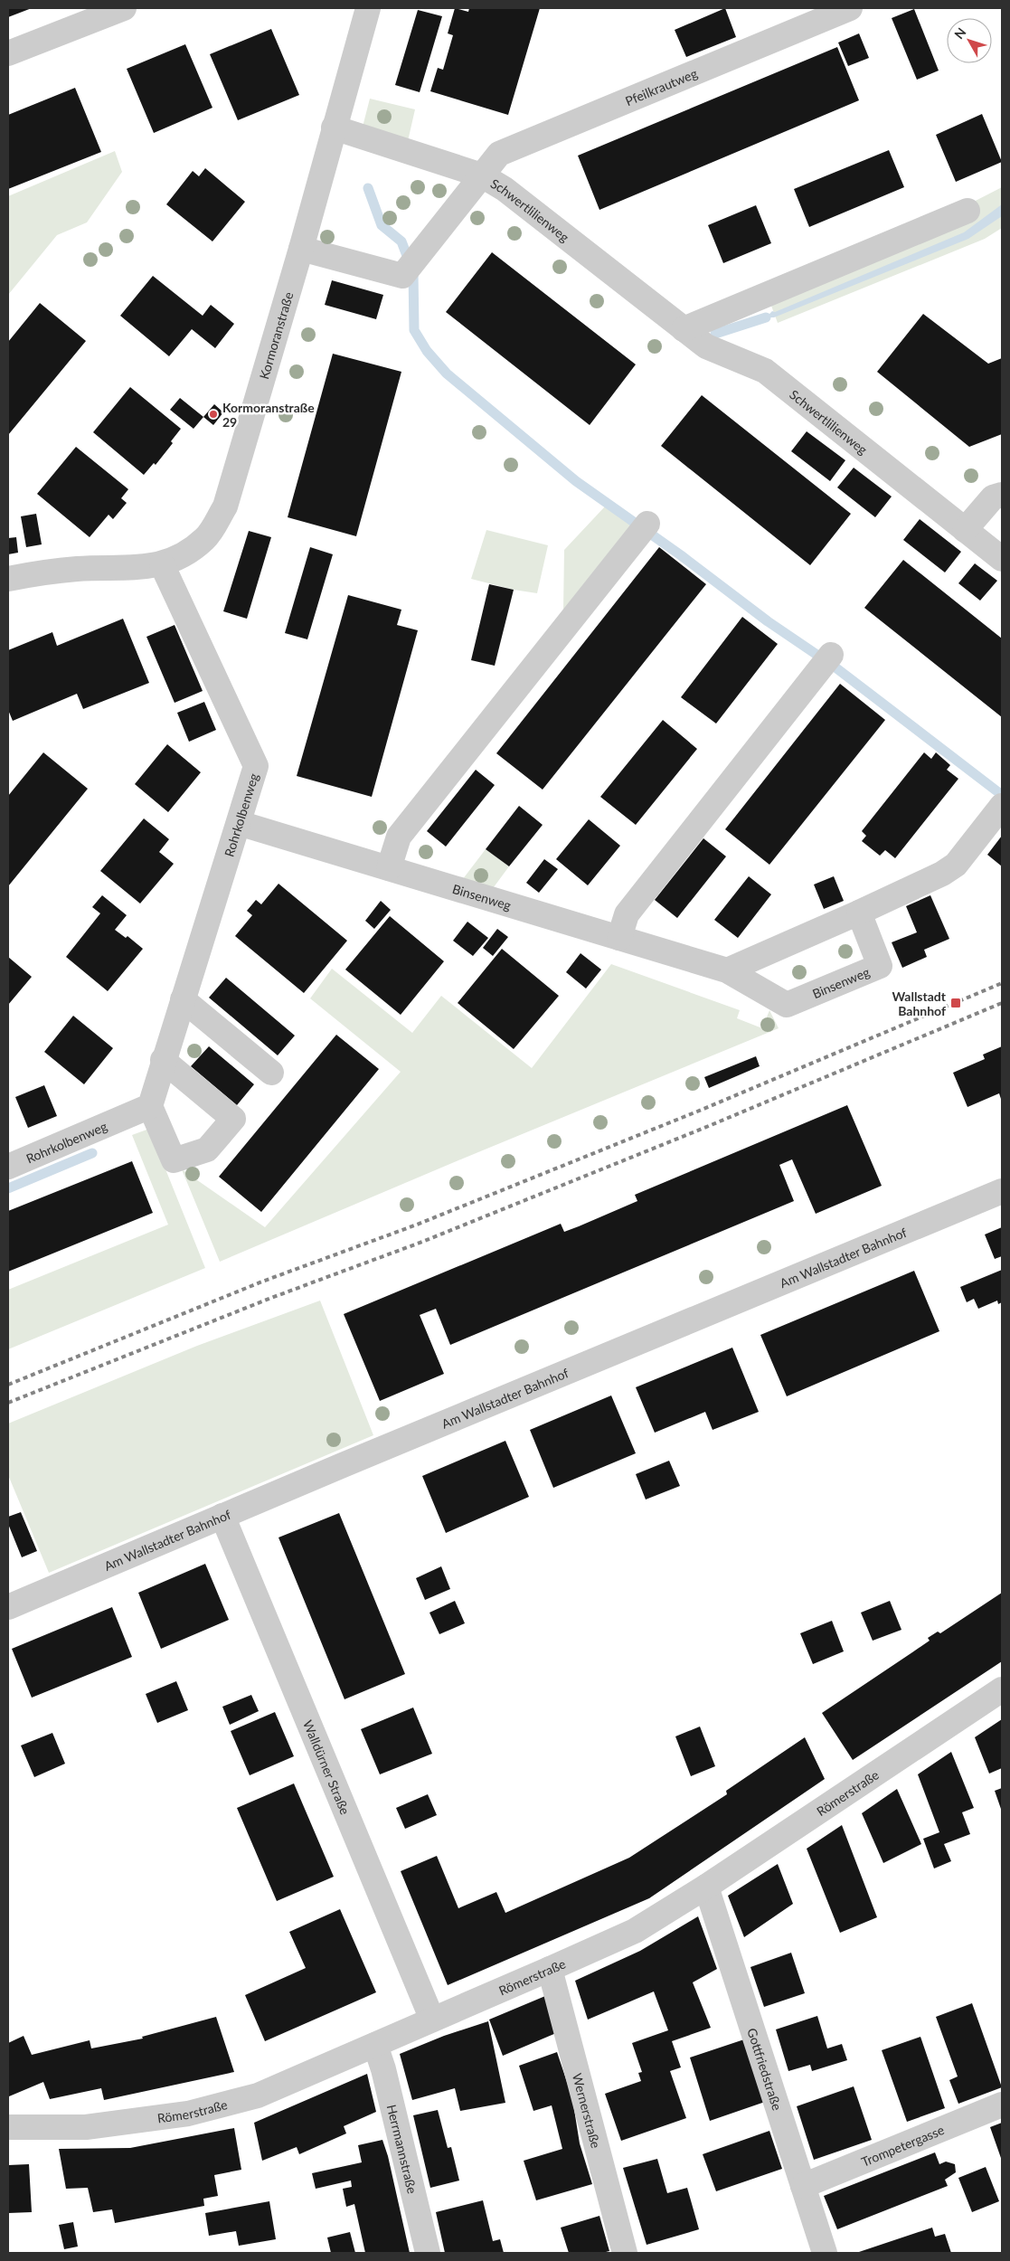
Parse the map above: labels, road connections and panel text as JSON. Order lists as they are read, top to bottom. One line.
{"streets":{"street":["Pfeilkrautweg","Schwertlilienweg","Kormoranstraße","Rohrkolbenweg","Binsenweg","Am Wallstadter Bahnhof","Walldürner Straße","Römerstraße","Gottfriedstraße","Wernerstraße","Trompetergasse","Herrmannstraße"]},"crossings":[["Pfeilkrautweg","Schwertlilienweg"],["Schwertlilienweg","Kormoranstraße"],["Kormoranstraße","Rohrkolbenweg"],["Rohrkolbenweg","Binsenweg"],["Am Wallstadter Bahnhof","Walldürner Straße"],["Walldürner Straße","Römerstraße"],["Römerstraße","Gottfriedstraße"],["Römerstraße","Wernerstraße"],["Römerstraße","Herrmannstraße"],["Gottfriedstraße","Trompetergasse"]],"places":{"other":["Kormoranstraße 29"],"transit":["Wallstadt Bahnhof"]},"north":"top left"}
